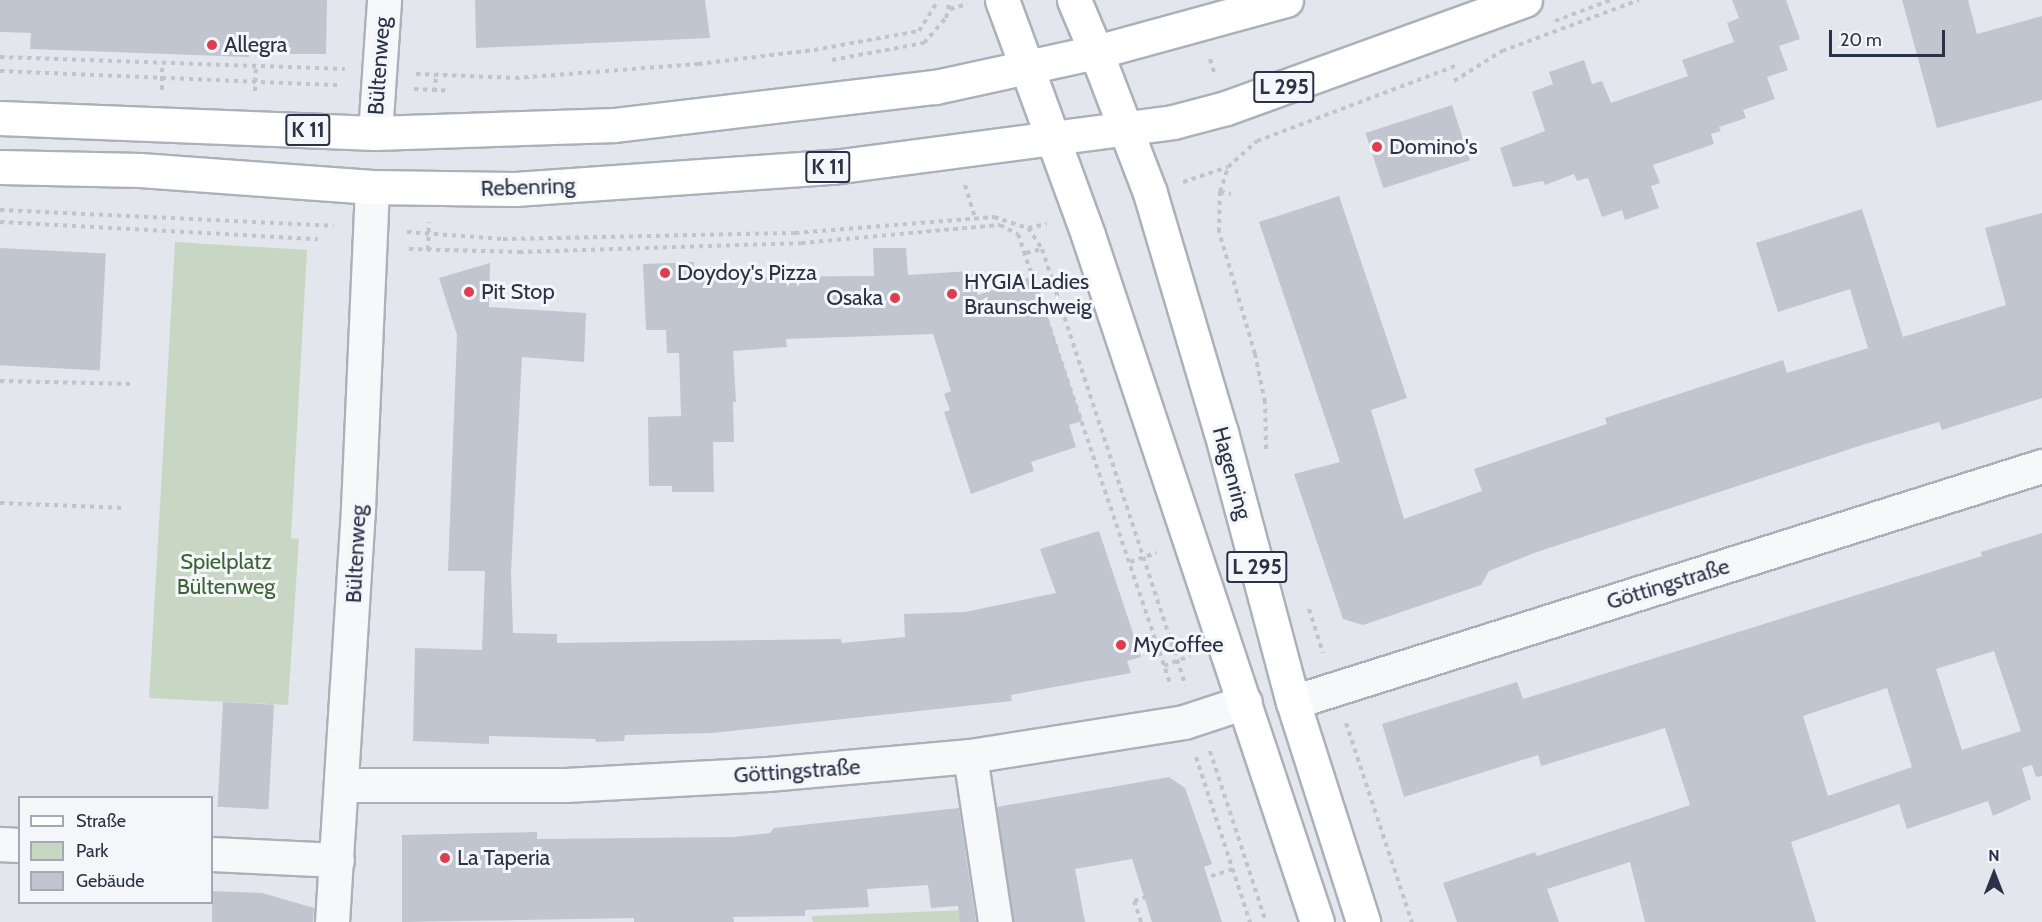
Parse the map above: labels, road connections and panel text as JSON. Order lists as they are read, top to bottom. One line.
{"streets":{"main road":["L 295","K 11","Rebenring","Hagenring"],"street":["Bültenweg","Göttingstraße"]},"crossings":[["Bültenweg","K 11"],["Bültenweg","Rebenring"],["Bültenweg","Göttingstraße"],["L 295","K 11"],["L 295","Rebenring"],["L 295","Hagenring"],["L 295","Göttingstraße"],["Hagenring","Göttingstraße"]],"parks":["Spielplatz Bültenweg"],"places":["Allegra","Domino's","Doydoy's Pizza","Pit Stop","HYGIA Ladies Braunschweig","Osaka","MyCoffee","La Taperia"],"legend":["Straße","Park","Gebäude"],"scale_bar":"20 m","north":"top"}
